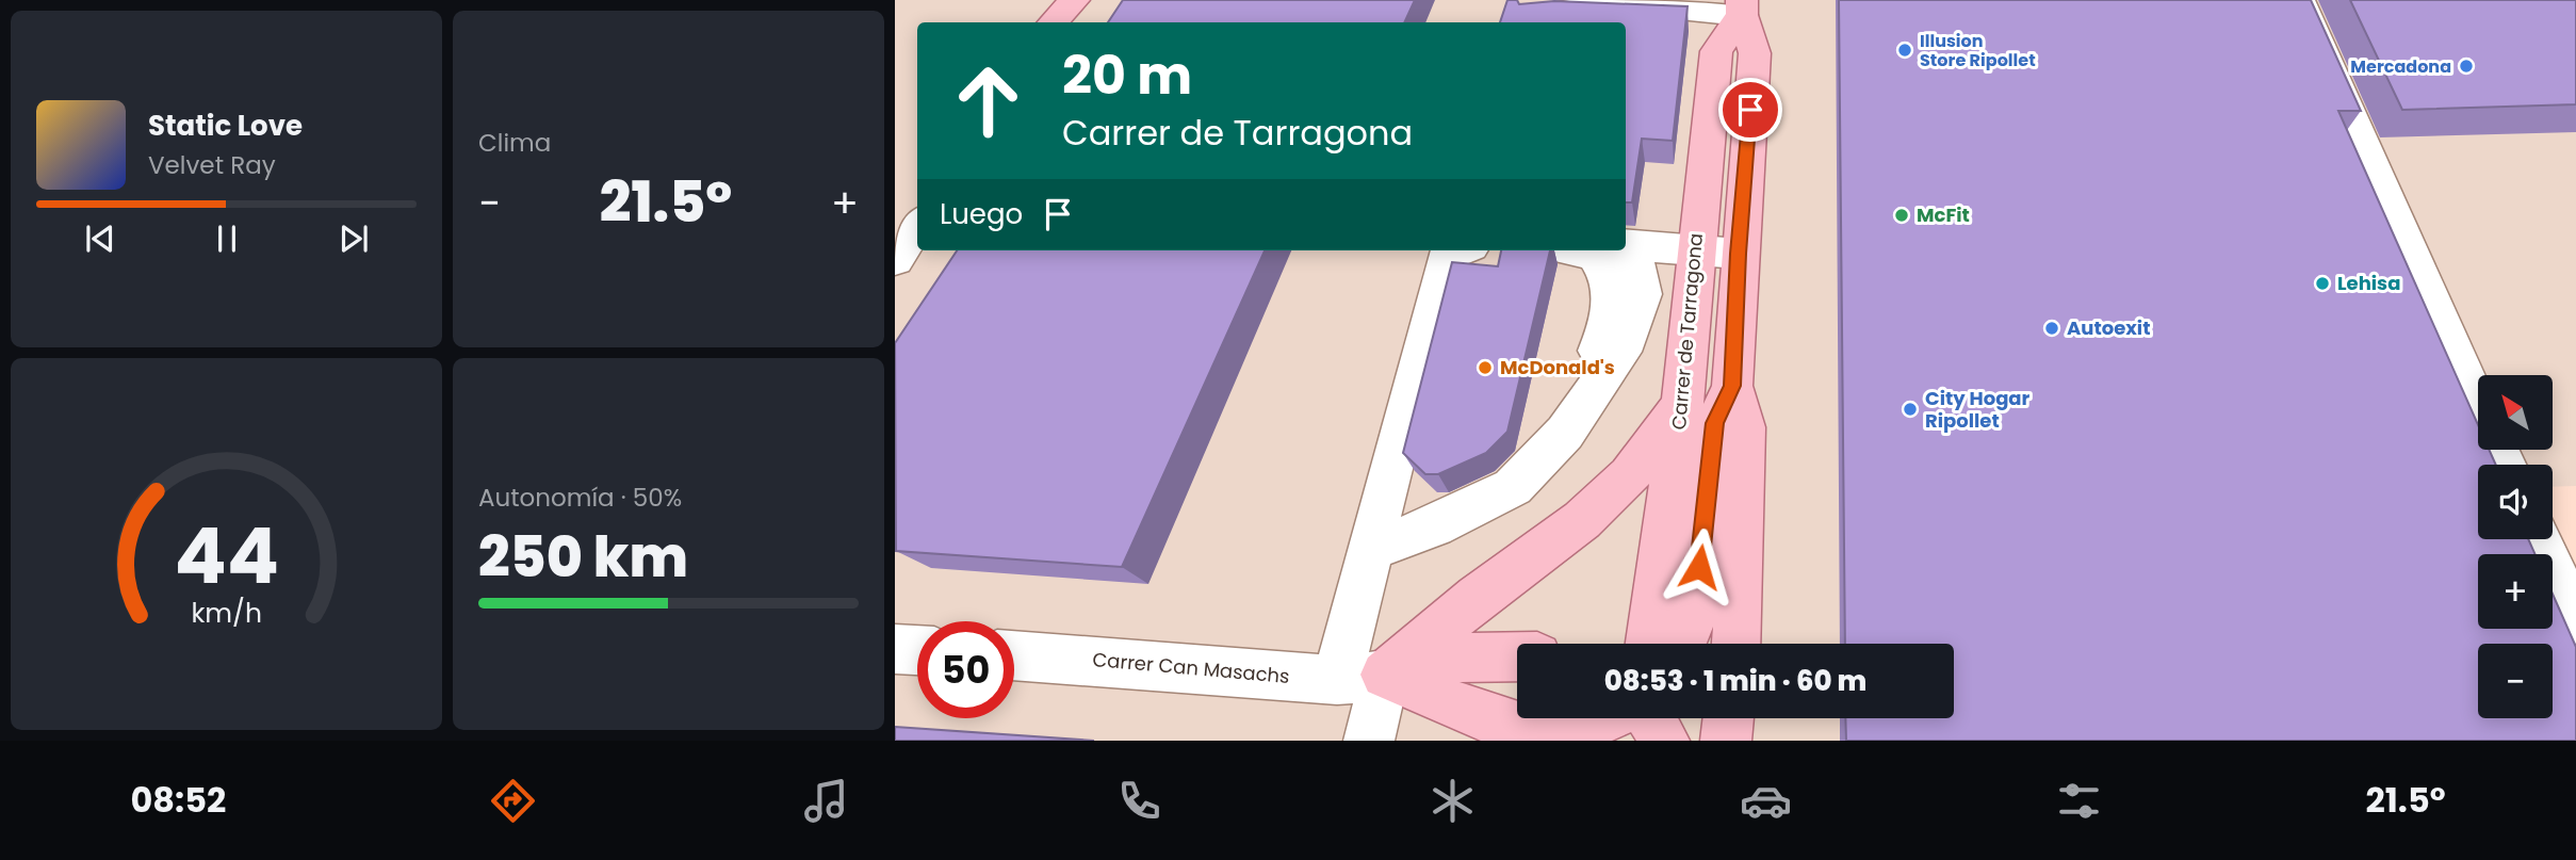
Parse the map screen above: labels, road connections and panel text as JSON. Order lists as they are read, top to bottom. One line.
{"streets":{"main road":["Carrer de Tarragona"],"street":["Carrer Can Masachs"]},"places":["Illusion Store Ripollet","Mercadona","McFit","Lehisa","Autoexit","McDonald's","City Hogar Ripollet"],"north":"top left","page":{"tile":["Clima",["Autonomía · 50%","250 km"]],"turn":["20 m","Carrer de Tarragona"],"song":["Static Love","Velvet Ray"],"heat":["−","21.5°","+"],"then":"Luego","map_buttons":["+","−"],"limit":"50","trip":"08:53 · 1 min · 60 m","tabs":["08:52","21.5°"],"gauge":["44","km/h"]}}
